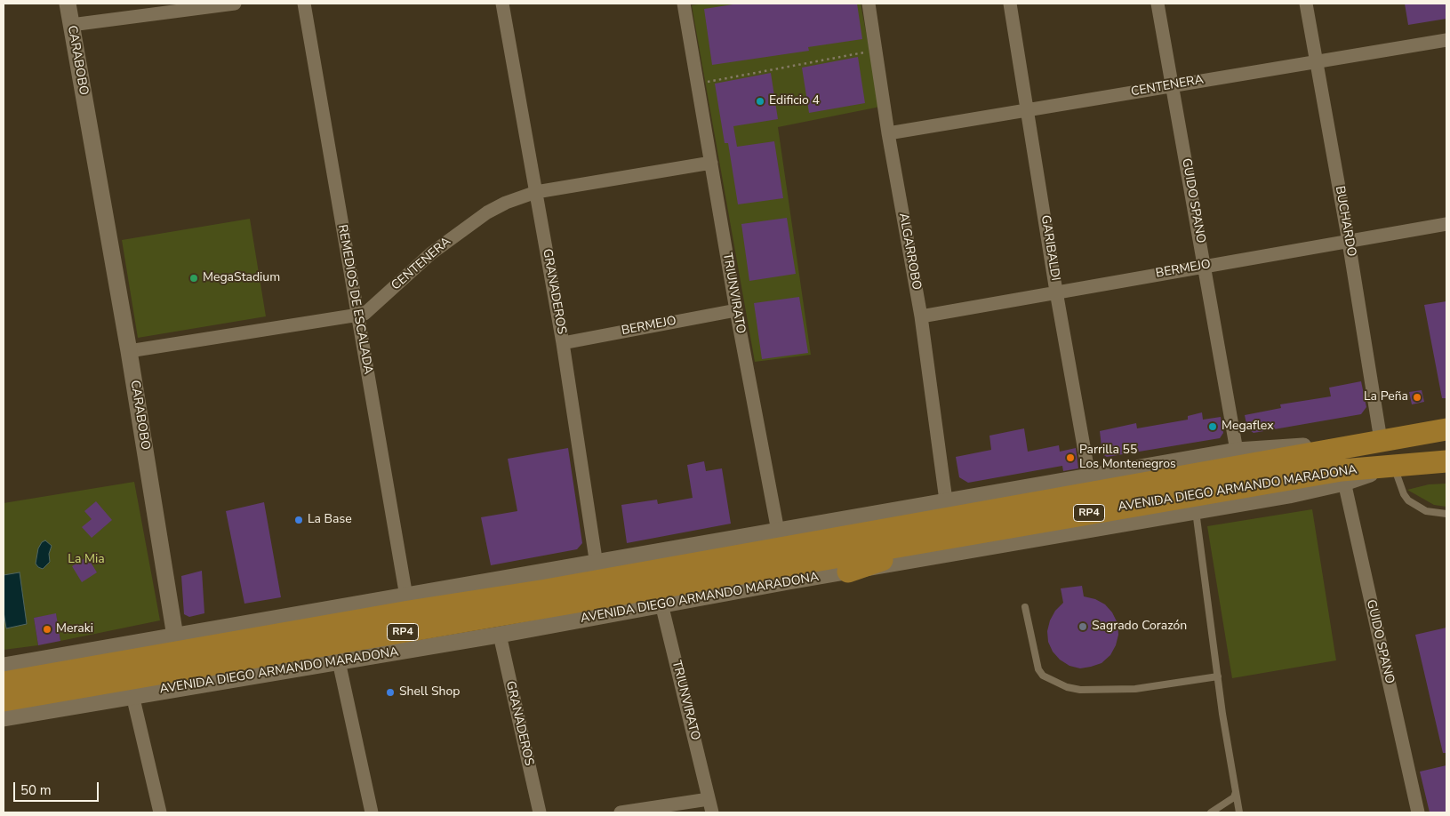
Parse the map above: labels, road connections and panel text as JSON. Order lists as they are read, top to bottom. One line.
{"streets":{"main road":["AVENIDA DIEGO ARMANDO MARADONA","RP4"],"street":["CARABOBO","CENTENERA","GUIDO SPANO","BUCHARDO","GARIBALDI","ALGARROBO","BERMEJO","GRANADEROS","TRIUNVIRATO","REMEDIOS DE ESCALADA"]},"crossings":[["CARABOBO","CENTENERA"],["CARABOBO","AVENIDA DIEGO ARMANDO MARADONA"],["CENTENERA","GUIDO SPANO"],["CENTENERA","BUCHARDO"],["CENTENERA","GARIBALDI"],["CENTENERA","ALGARROBO"],["CENTENERA","GRANADEROS"],["CENTENERA","TRIUNVIRATO"],["CENTENERA","REMEDIOS DE ESCALADA"],["GUIDO SPANO","BERMEJO"],["GUIDO SPANO","AVENIDA DIEGO ARMANDO MARADONA"],["BUCHARDO","BERMEJO"],["BUCHARDO","AVENIDA DIEGO ARMANDO MARADONA"],["GARIBALDI","BERMEJO"],["GARIBALDI","AVENIDA DIEGO ARMANDO MARADONA"],["ALGARROBO","BERMEJO"],["ALGARROBO","AVENIDA DIEGO ARMANDO MARADONA"],["BERMEJO","GRANADEROS"],["BERMEJO","TRIUNVIRATO"],["GRANADEROS","AVENIDA DIEGO ARMANDO MARADONA"],["TRIUNVIRATO","AVENIDA DIEGO ARMANDO MARADONA"],["REMEDIOS DE ESCALADA","AVENIDA DIEGO ARMANDO MARADONA"]],"parks":["La Mia"],"places":["Edificio 4","MegaStadium","La Peña","Megaflex","Parrilla 55 Los Montenegros","La Base","Sagrado Corazón","Meraki","Shell Shop"],"scale_bar":"50 m"}
